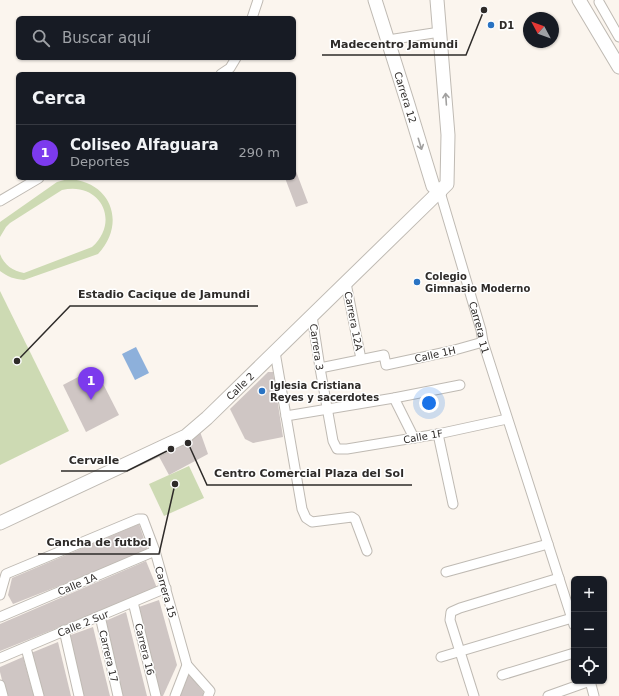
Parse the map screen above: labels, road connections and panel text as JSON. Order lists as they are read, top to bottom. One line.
{"streets":{"main road":["Carrera 12","Calle 2"],"street":["Carrera 12A","Carrera 11","Carrera 3","Calle 1H","Calle 1F","Calle 1A","Carrera 15","Calle 2 Sur","Carrera 16","Carrera 17"]},"crossings":[["Carrera 12","Carrera 11"],["Carrera 12","Calle 2"],["Carrera 12A","Calle 1H"],["Carrera 12A","Calle 2"],["Carrera 11","Calle 1H"],["Carrera 11","Calle 2"],["Carrera 11","Calle 1F"],["Carrera 3","Calle 2"],["Carrera 3","Calle 1F"],["Calle 1A","Carrera 15"],["Carrera 15","Calle 2 Sur"],["Calle 2 Sur","Carrera 16"],["Calle 2 Sur","Carrera 17"]],"places":["Madecentro Jamundi","D1","Colegio Gimnasio Moderno","Estadio Cacique de Jamundi","Iglesia Cristiana Reyes y sacerdotes","Centro Comercial Plaza del Sol","Cervalle","Cancha de futbol"],"north":"top left","page":{"search":"Buscar aquí","heading":"Cerca","list":[{"mark":"1","name":"Coliseo Alfaguara","note":"Deportes","value":"290 m"}],"pins":"1","map_buttons":["+","−"]}}
